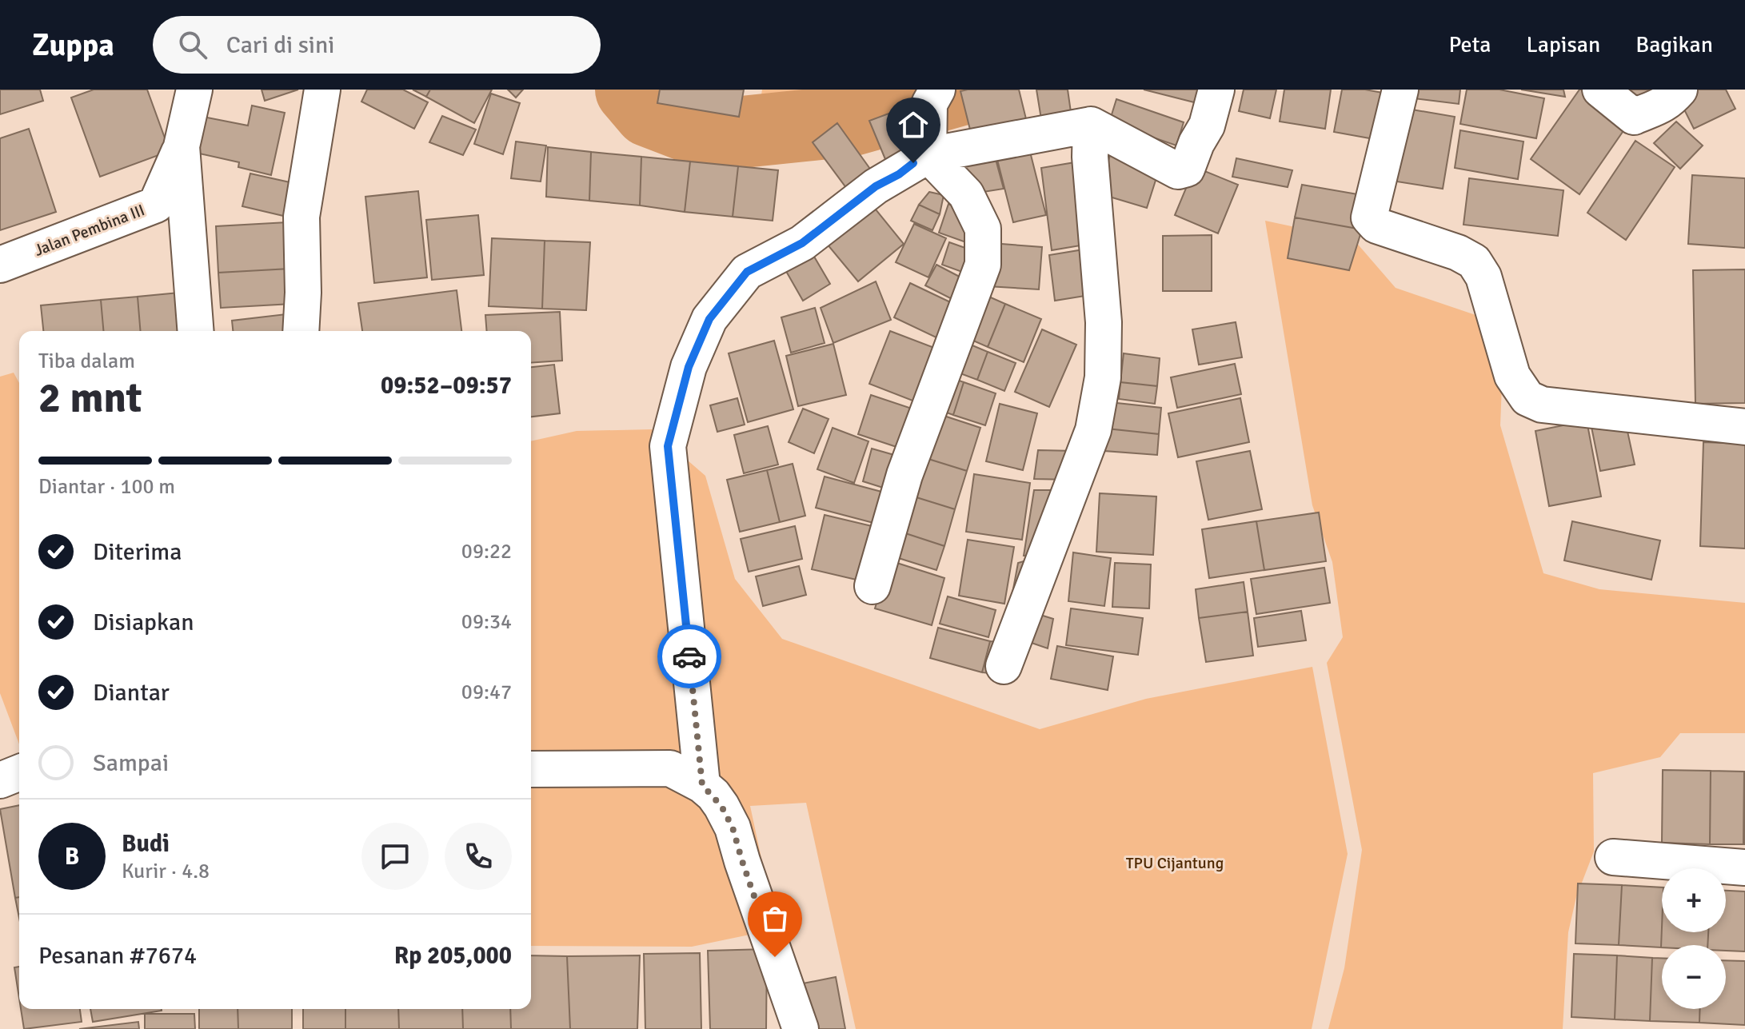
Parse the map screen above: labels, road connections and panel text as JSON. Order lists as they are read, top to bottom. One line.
{"streets":{"street":["Jalan Pembina III"]},"parks":["TPU Cijantung"],"page":{"header":"Zuppa","search":"Cari di sini","nav":["Peta","Lapisan","Bagikan"],"heading":["2 mnt","Tiba dalam","09:52–09:57"],"panel":["Budi","Kurir · 4.8","Pesanan #7674","Rp 205,000"],"bar":"Diantar · 100 m","list":[["Diterima","09:22"],["Disiapkan","09:34"],["Diantar","09:47"],"Sampai"],"round":"B","map_buttons":["+","−"]}}
